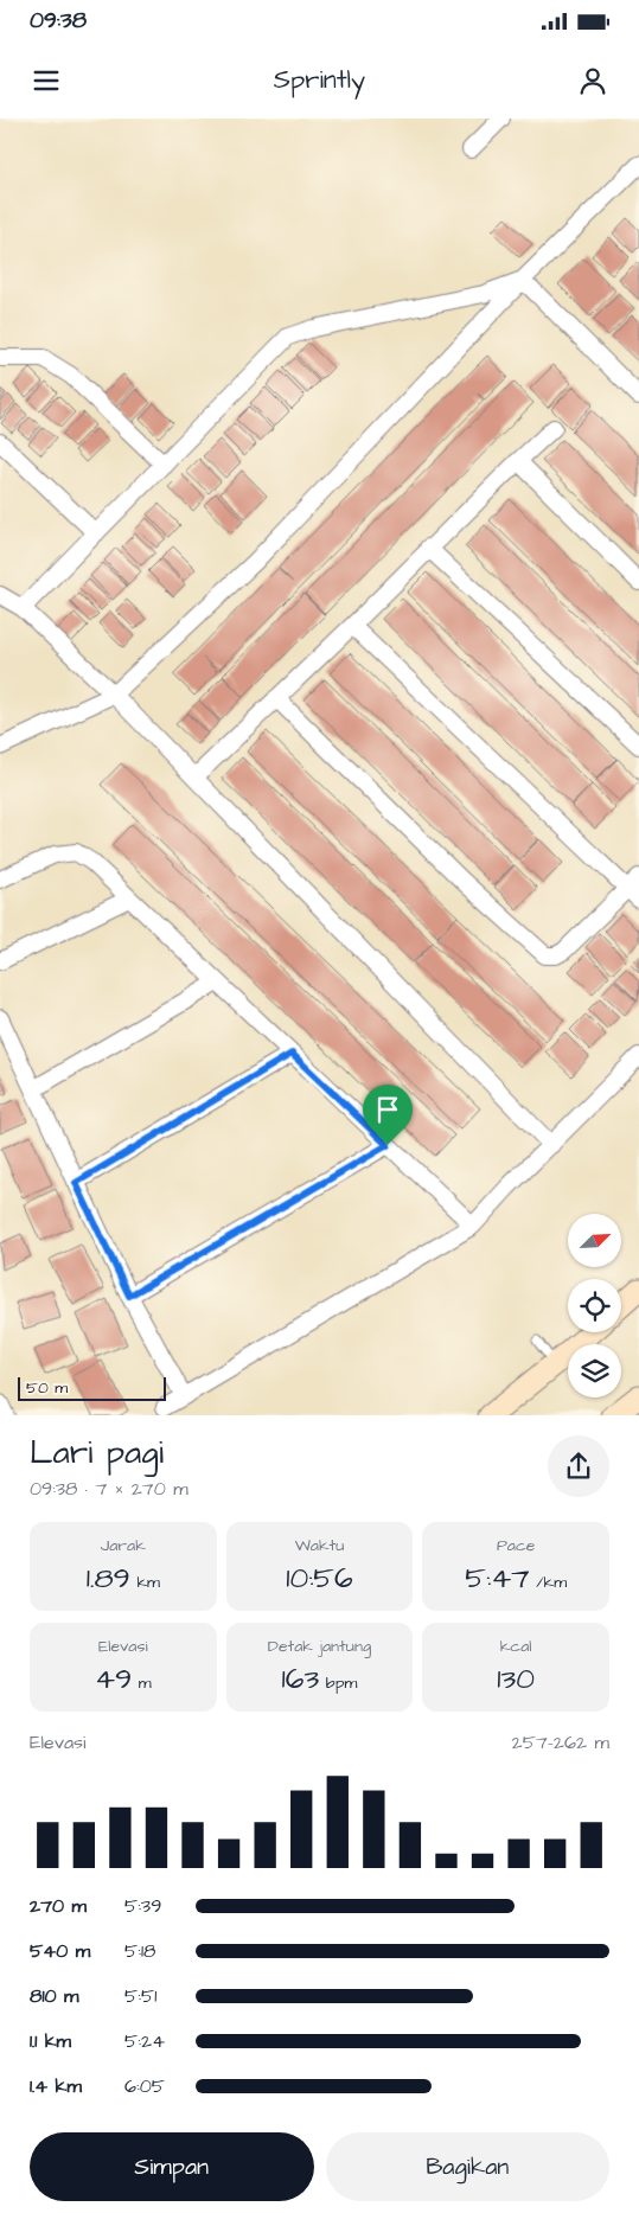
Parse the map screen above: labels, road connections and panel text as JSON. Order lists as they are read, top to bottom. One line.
{"scale_bar":"50 m","north":"top right","page":{"status":"09:38","header":"Sprintly","scale":"50 m","heading":["Lari pagi","09:38 · 7 × 270 m"],"stats":[["Jarak","1.89 km"],["Waktu","10:56"],["Pace","5:47 /km"],["Elevasi","49 m"],["Detak jantung","163 bpm"],["kcal","130"]],"chart":["Elevasi","257–262 m"],"list":[{"name":"270 m","note":"5:39"},{"name":"540 m","note":"5:18"},{"name":"810 m","note":"5:51"},{"name":"1.1 km","note":"5:24"},{"name":"1.4 km","note":"6:05"}],"buttons":["Simpan","Bagikan"]}}
